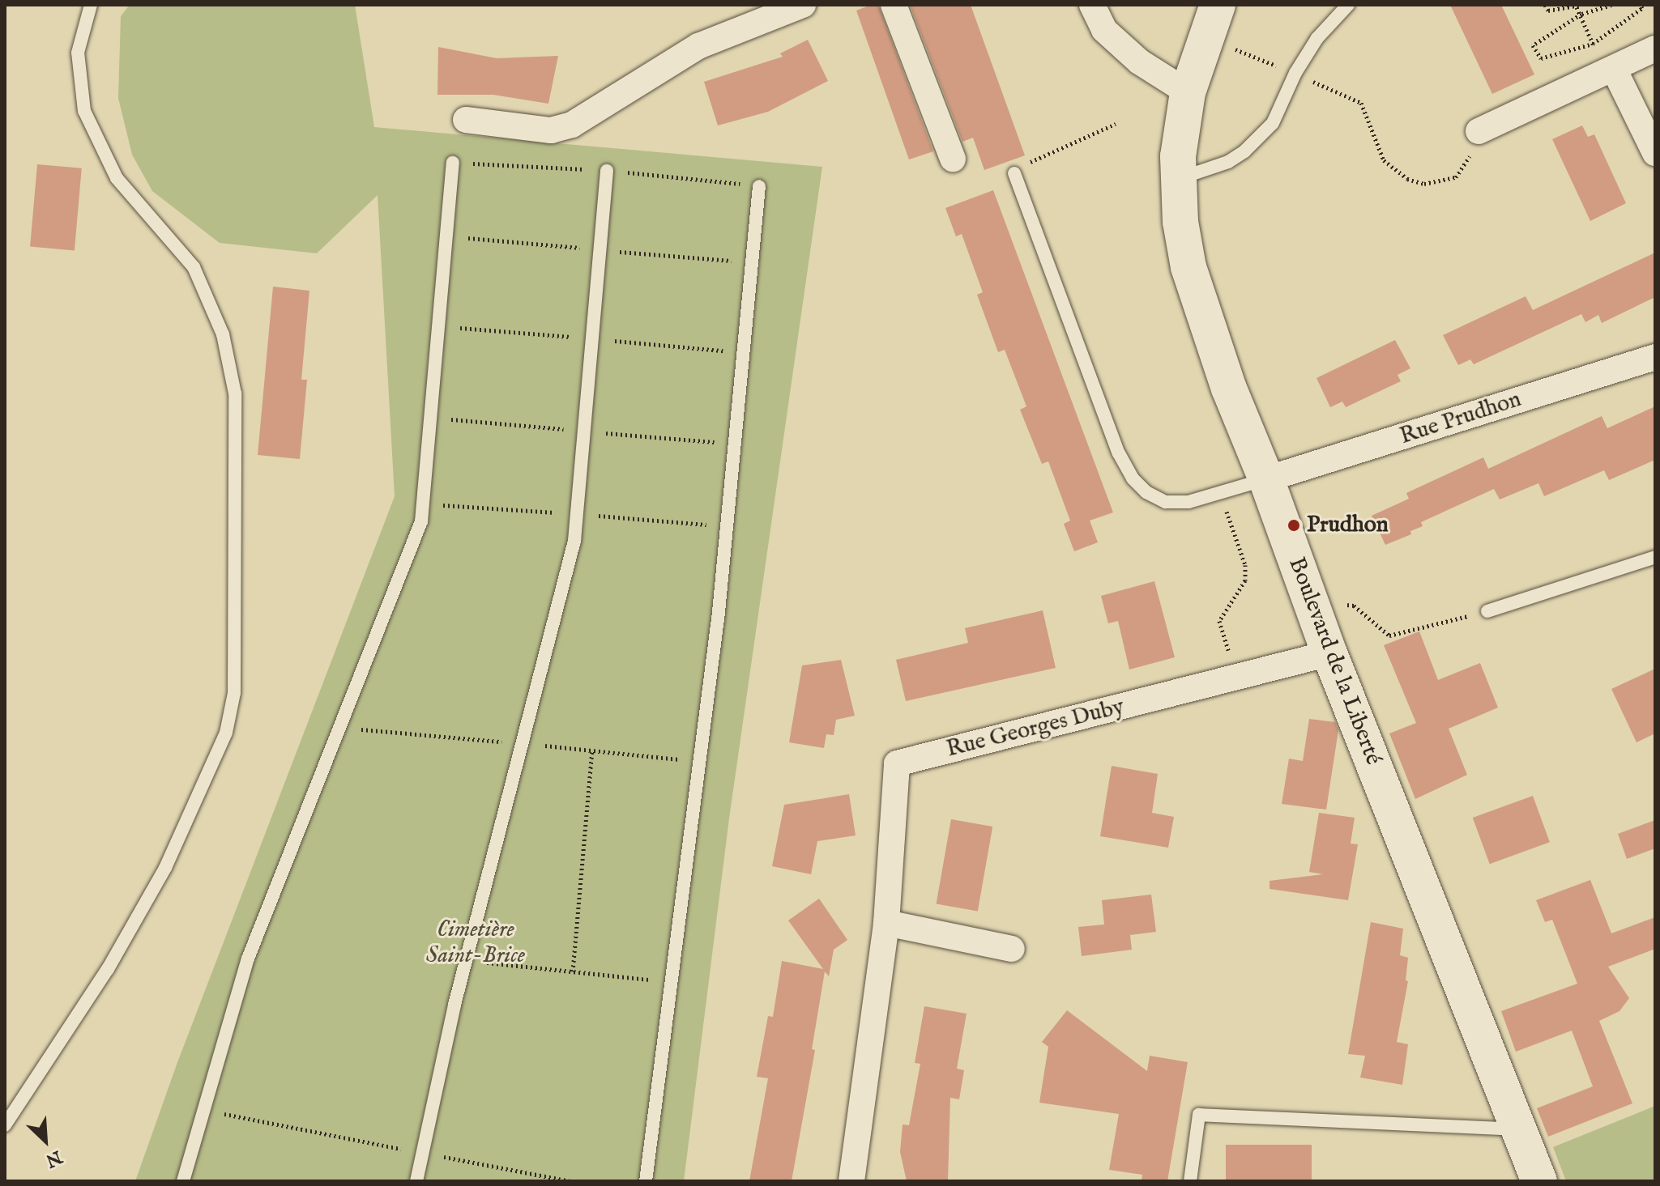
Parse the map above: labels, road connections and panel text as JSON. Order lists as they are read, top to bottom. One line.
{"streets":{"main road":["Boulevard de la Liberté"],"street":["Rue Prudhon","Rue Georges Duby"]},"crossings":[["Rue Prudhon","Boulevard de la Liberté"],["Boulevard de la Liberté","Rue Georges Duby"]],"parks":["Cimetière Saint-Brice"],"places":["Prudhon"],"north":"bottom right"}
